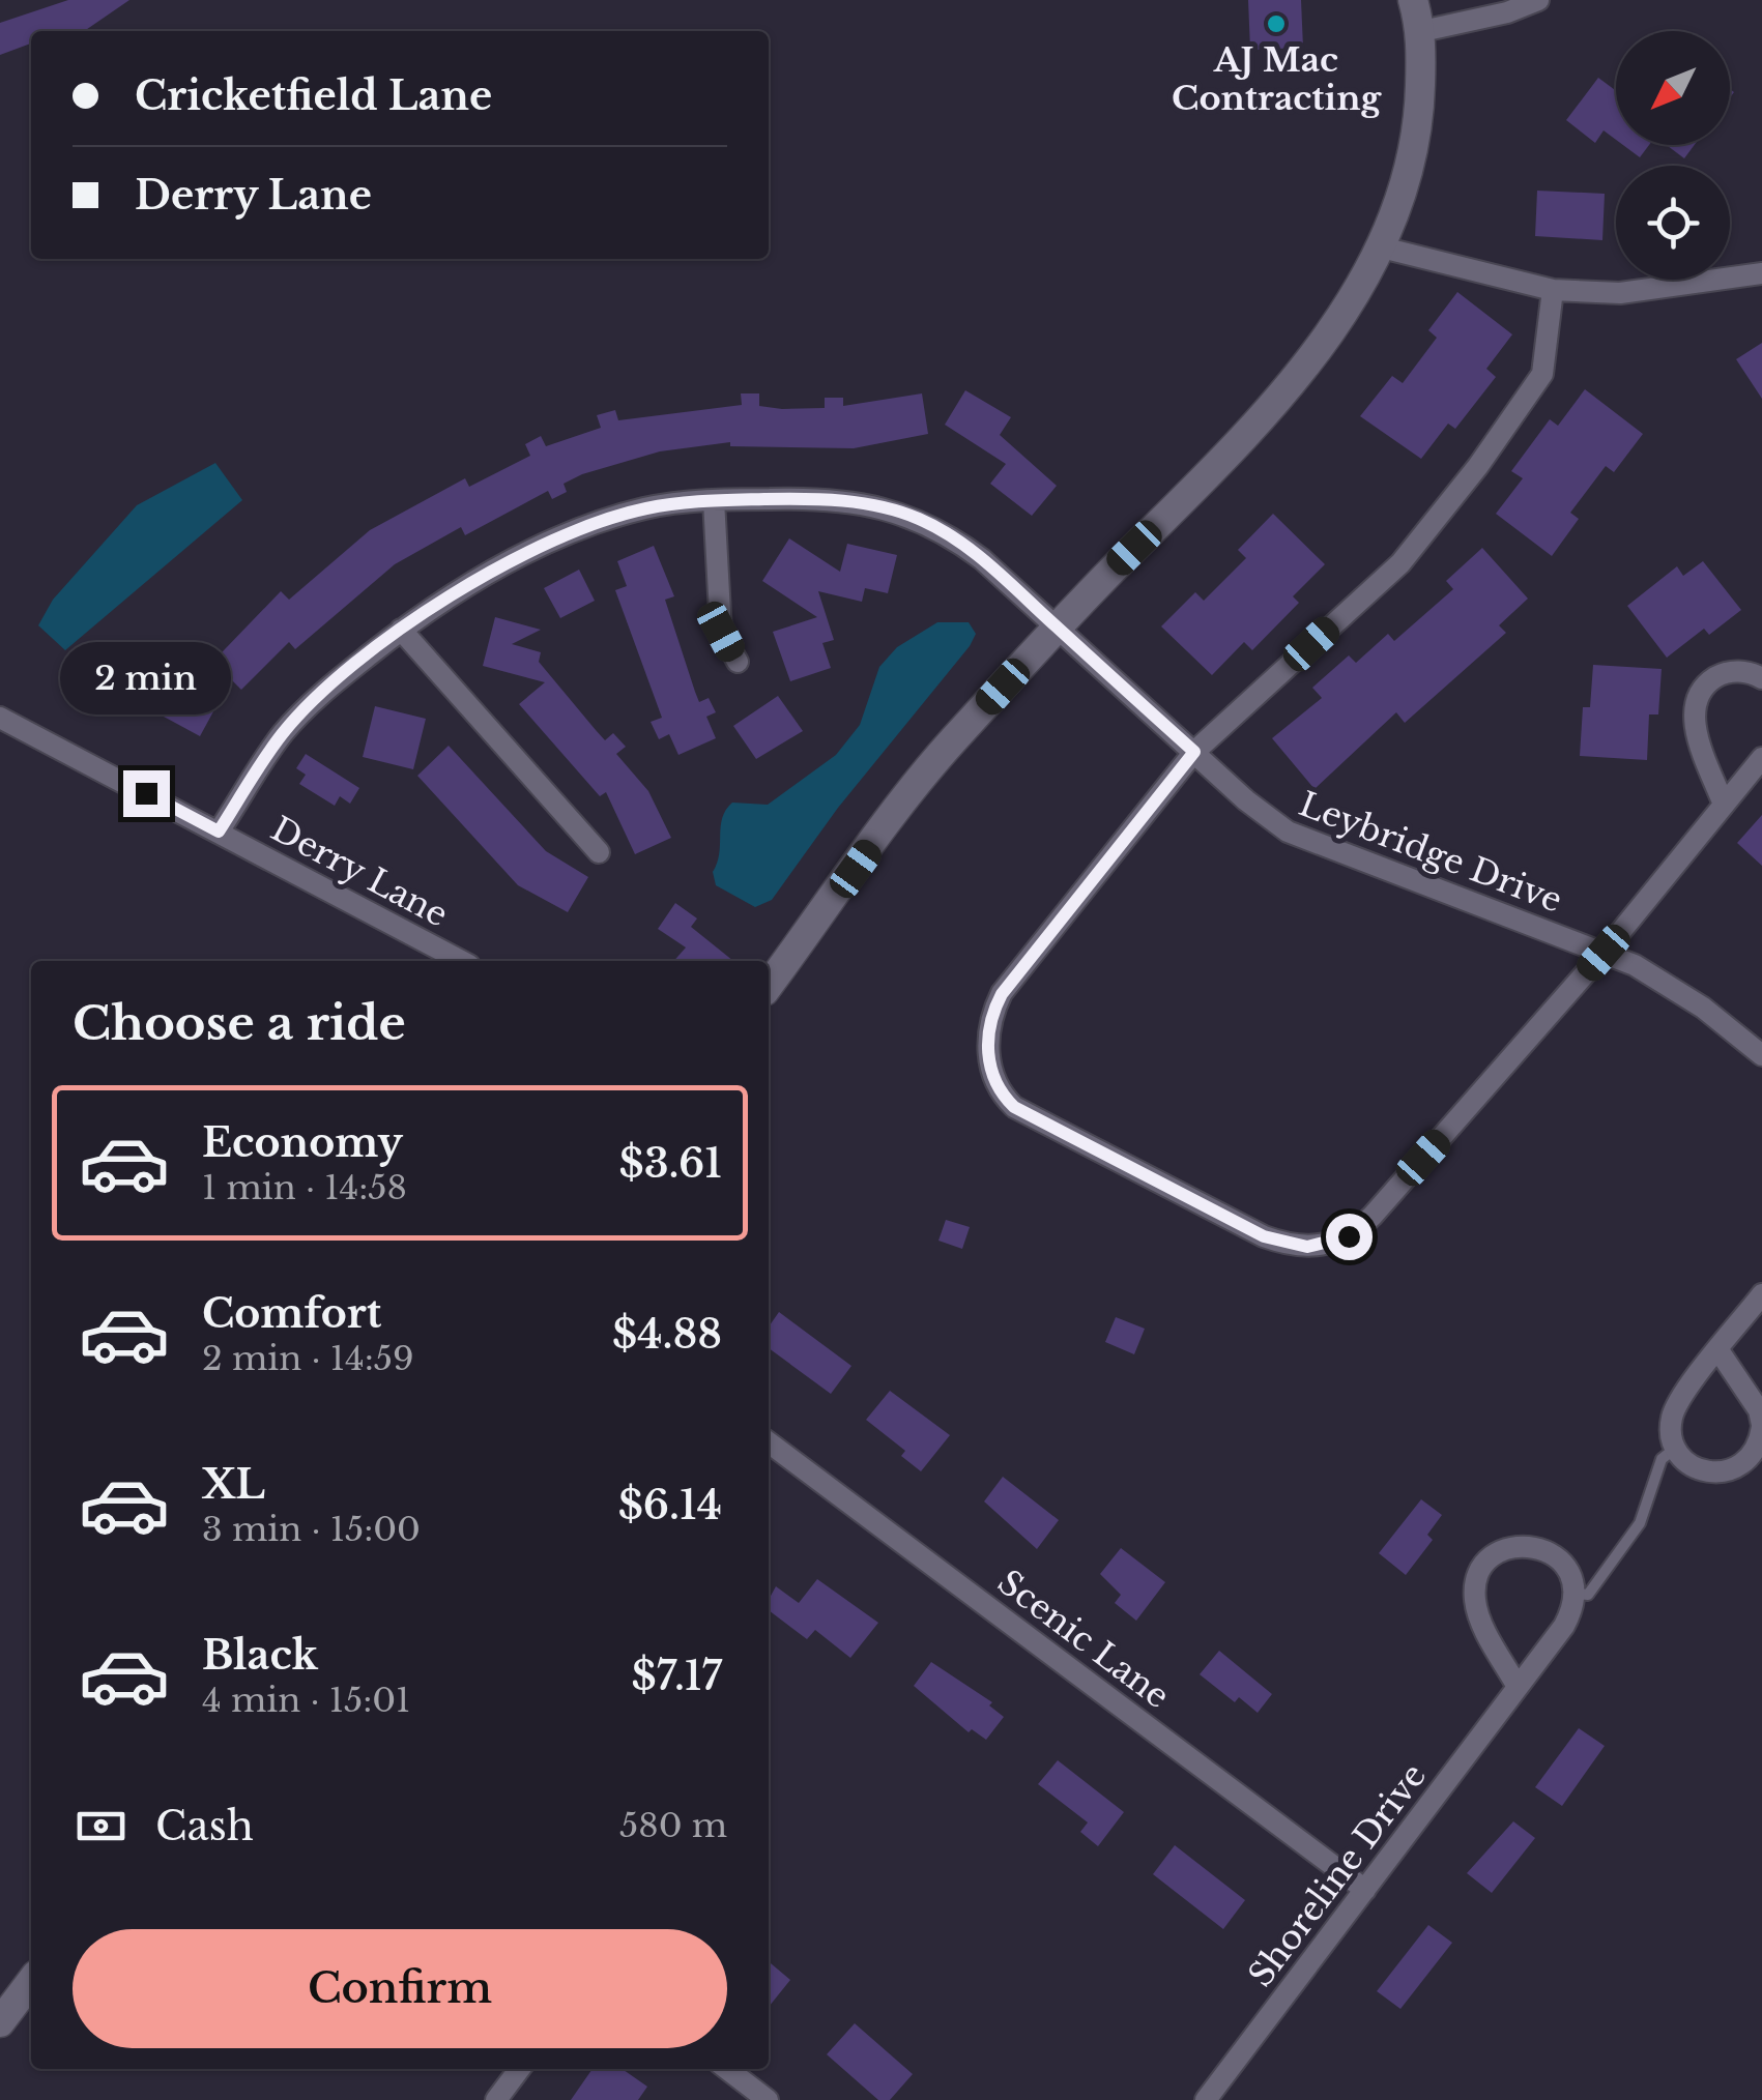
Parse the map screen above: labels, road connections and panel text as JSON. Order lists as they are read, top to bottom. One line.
{"streets":{"street":["Leybridge Drive","Derry Lane","Scenic Lane","Shoreline Drive"]},"crossings":[["Leybridge Drive","Derry Lane"],["Scenic Lane","Shoreline Drive"]],"places":["AJ Mac Contracting"],"north":"bottom left","page":{"banner":["Cricketfield Lane","Derry Lane"],"bubble":"2 min","heading":"Choose a ride","list":[{"name":"Economy","note":"1 min · 14:58","value":"$3.61"},{"name":"Comfort","note":"2 min · 14:59","value":"$4.88"},{"name":"XL","note":"3 min · 15:00","value":"$6.14"},{"name":"Black","note":"4 min · 15:01","value":"$7.17"}],"pay":["Cash","580 m"],"buttons":"Confirm"}}
